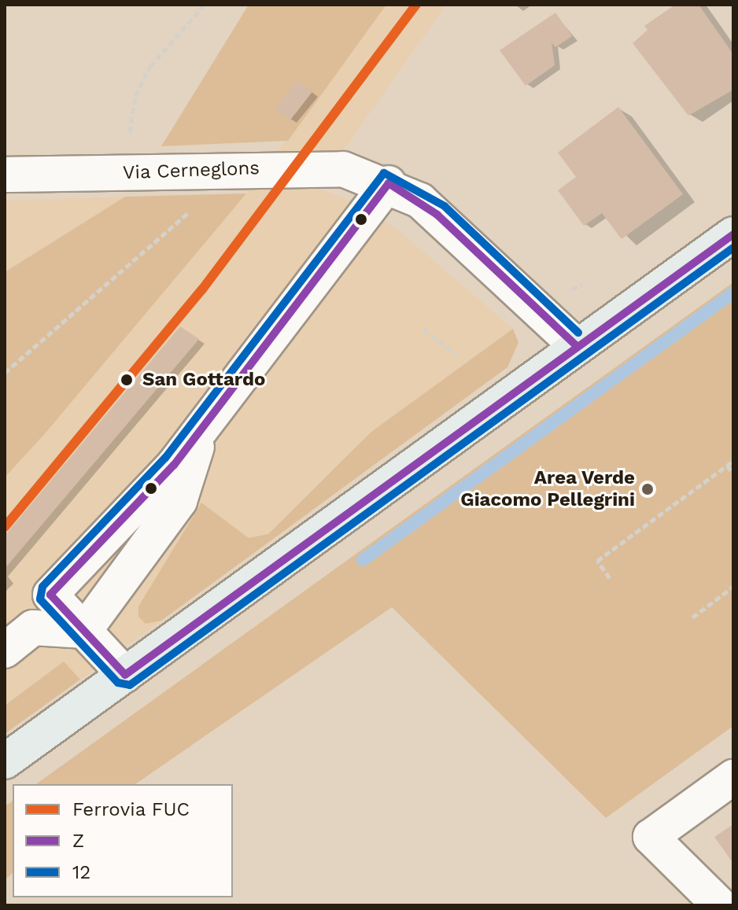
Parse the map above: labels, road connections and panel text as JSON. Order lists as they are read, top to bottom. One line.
{"streets":{"street":["Via Cerneglons"]},"places":["San Gottardo","Area Verde Giacomo Pellegrini"],"lines":["rail line FUC","transit line 12","transit line Z"],"legend":["Ferrovia FUC","Z","12"]}
